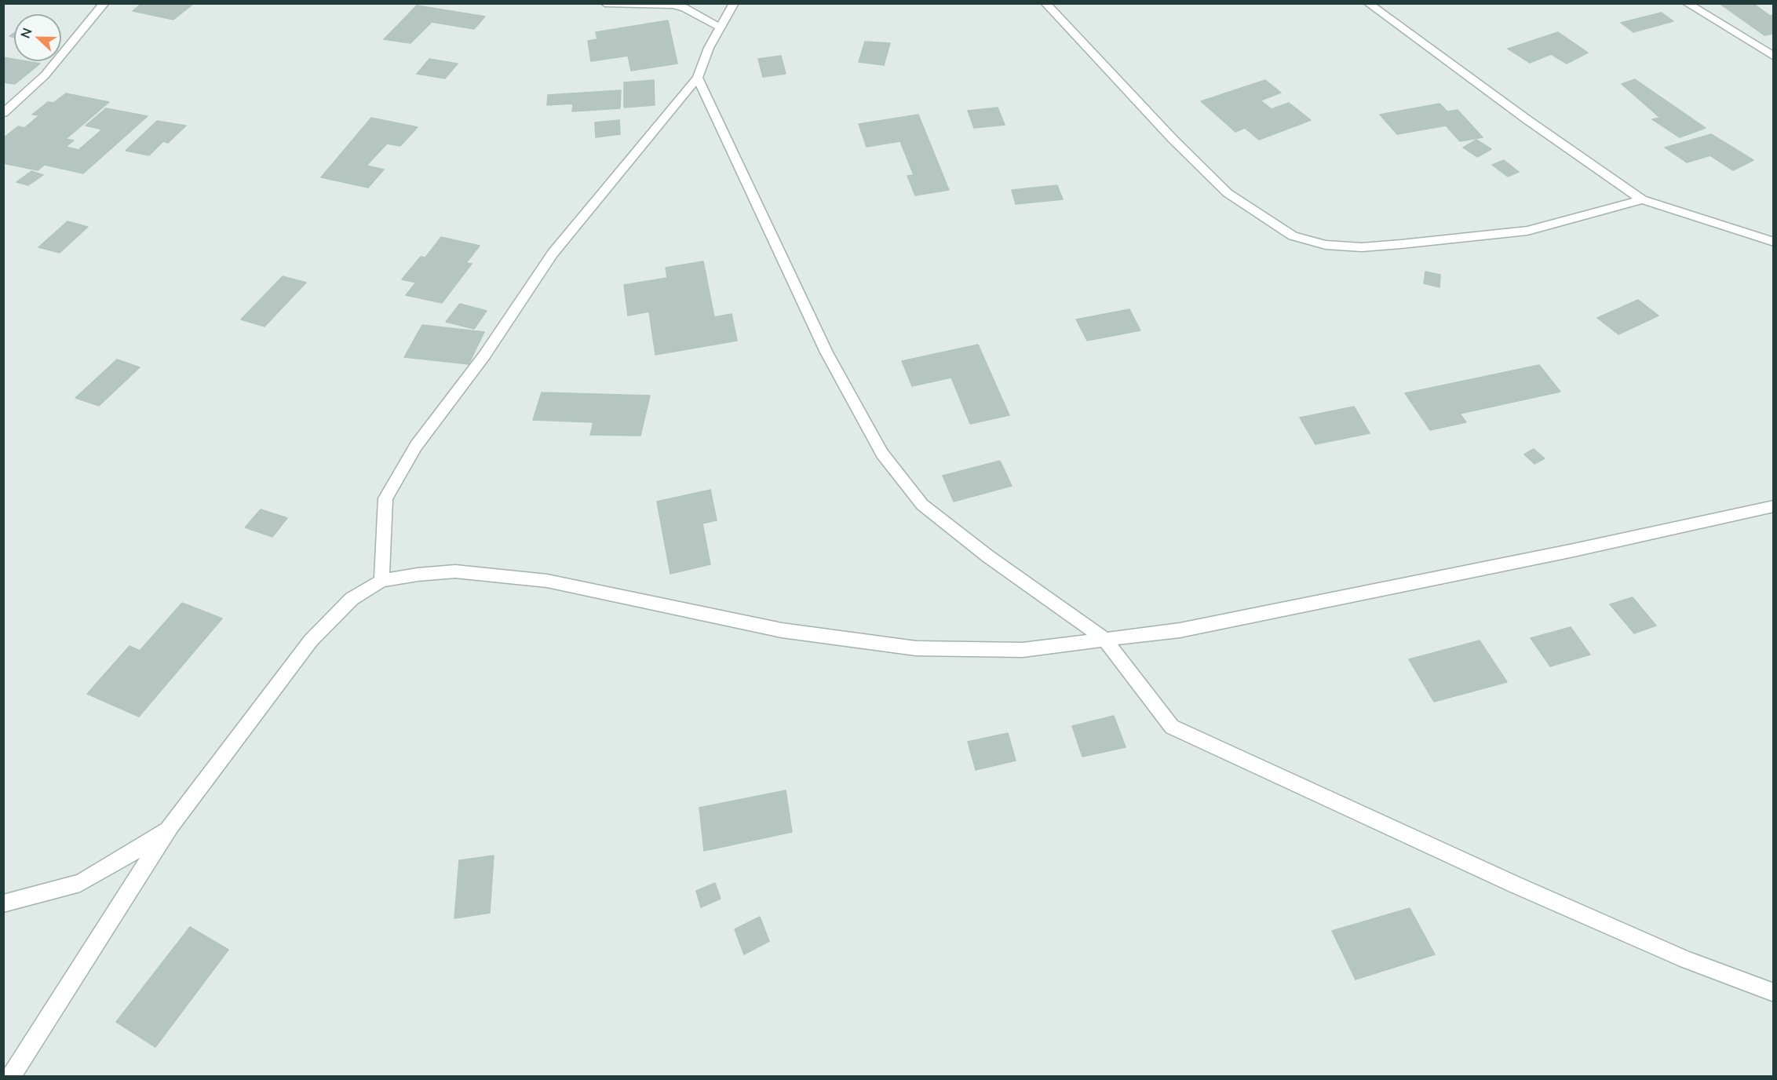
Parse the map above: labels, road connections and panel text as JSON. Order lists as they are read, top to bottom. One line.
{"north":"left"}
